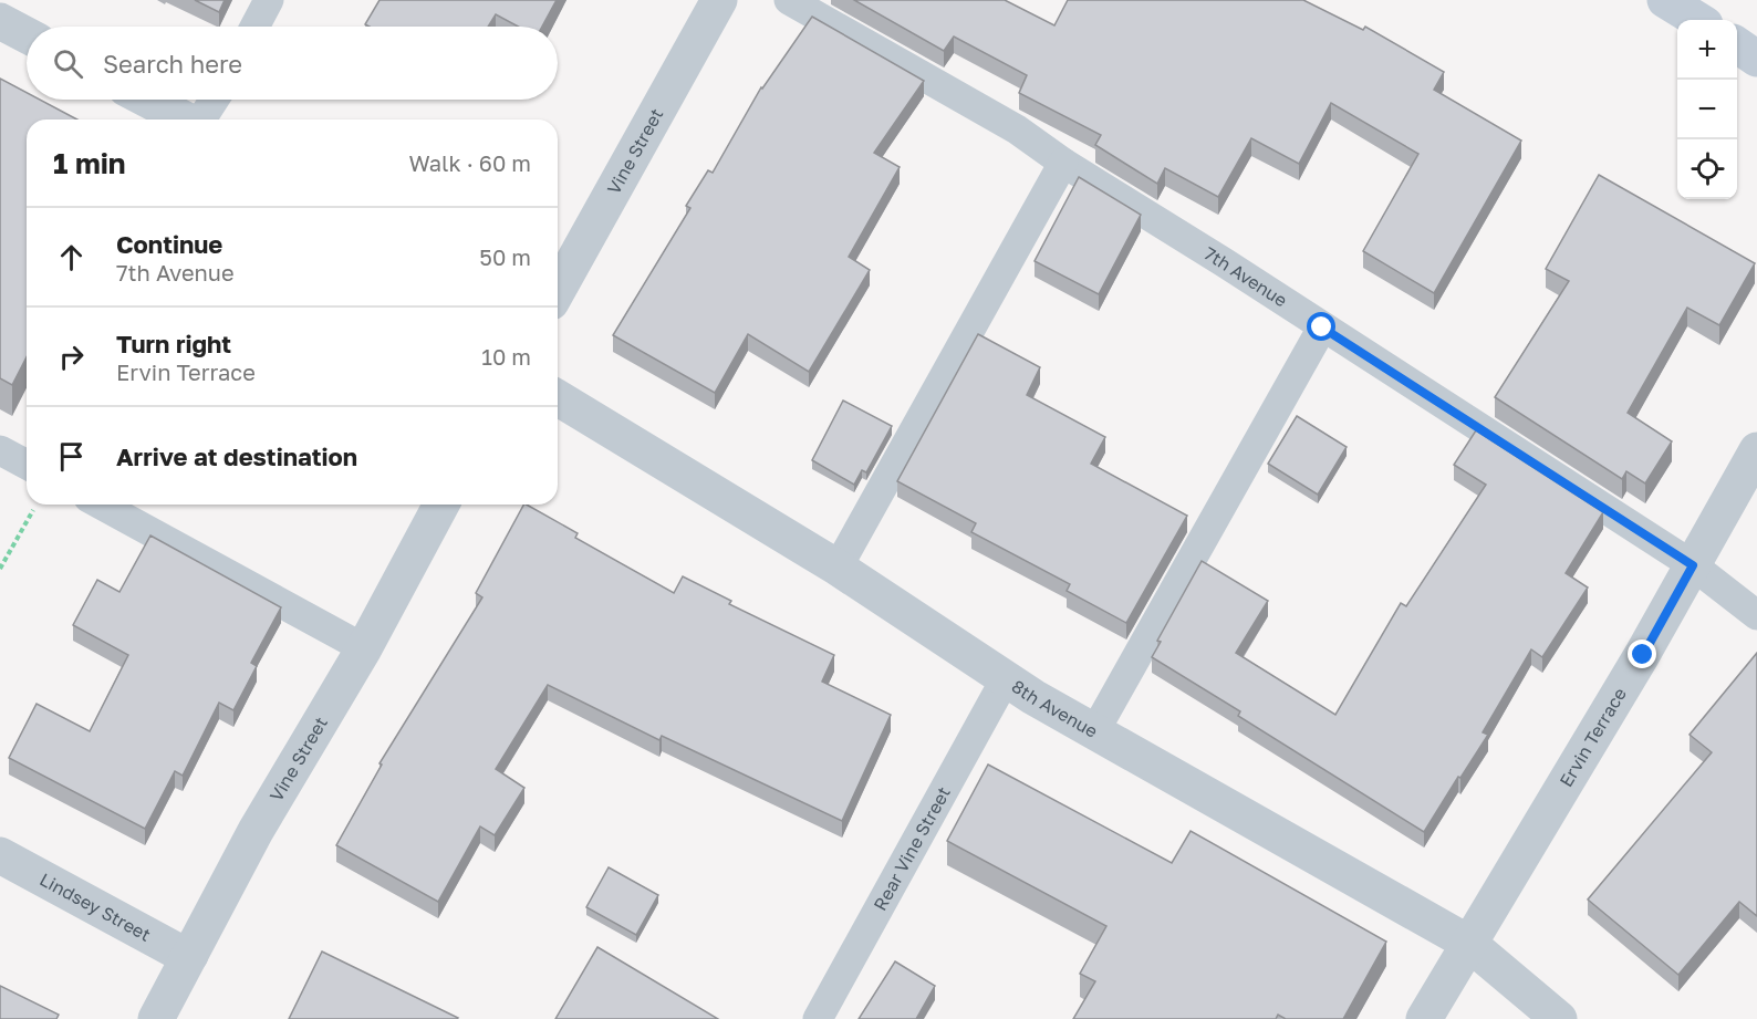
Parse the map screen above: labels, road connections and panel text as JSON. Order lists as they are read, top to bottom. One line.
{"streets":{"street":["Vine Street","8th Avenue","Ervin Terrace","Lindsey Street"],"lane":["7th Avenue","Rear Vine Street"]},"crossings":[["Vine Street","Lindsey Street"],["7th Avenue","Ervin Terrace"],["8th Avenue","Ervin Terrace"],["8th Avenue","Rear Vine Street"]],"page":{"map_buttons":["+","−"],"search":"Search here","heading":["1 min","Walk · 60 m"],"list":[["Continue","7th Avenue","50 m"],["Turn right","Ervin Terrace","10 m"],"Arrive at destination"]}}
